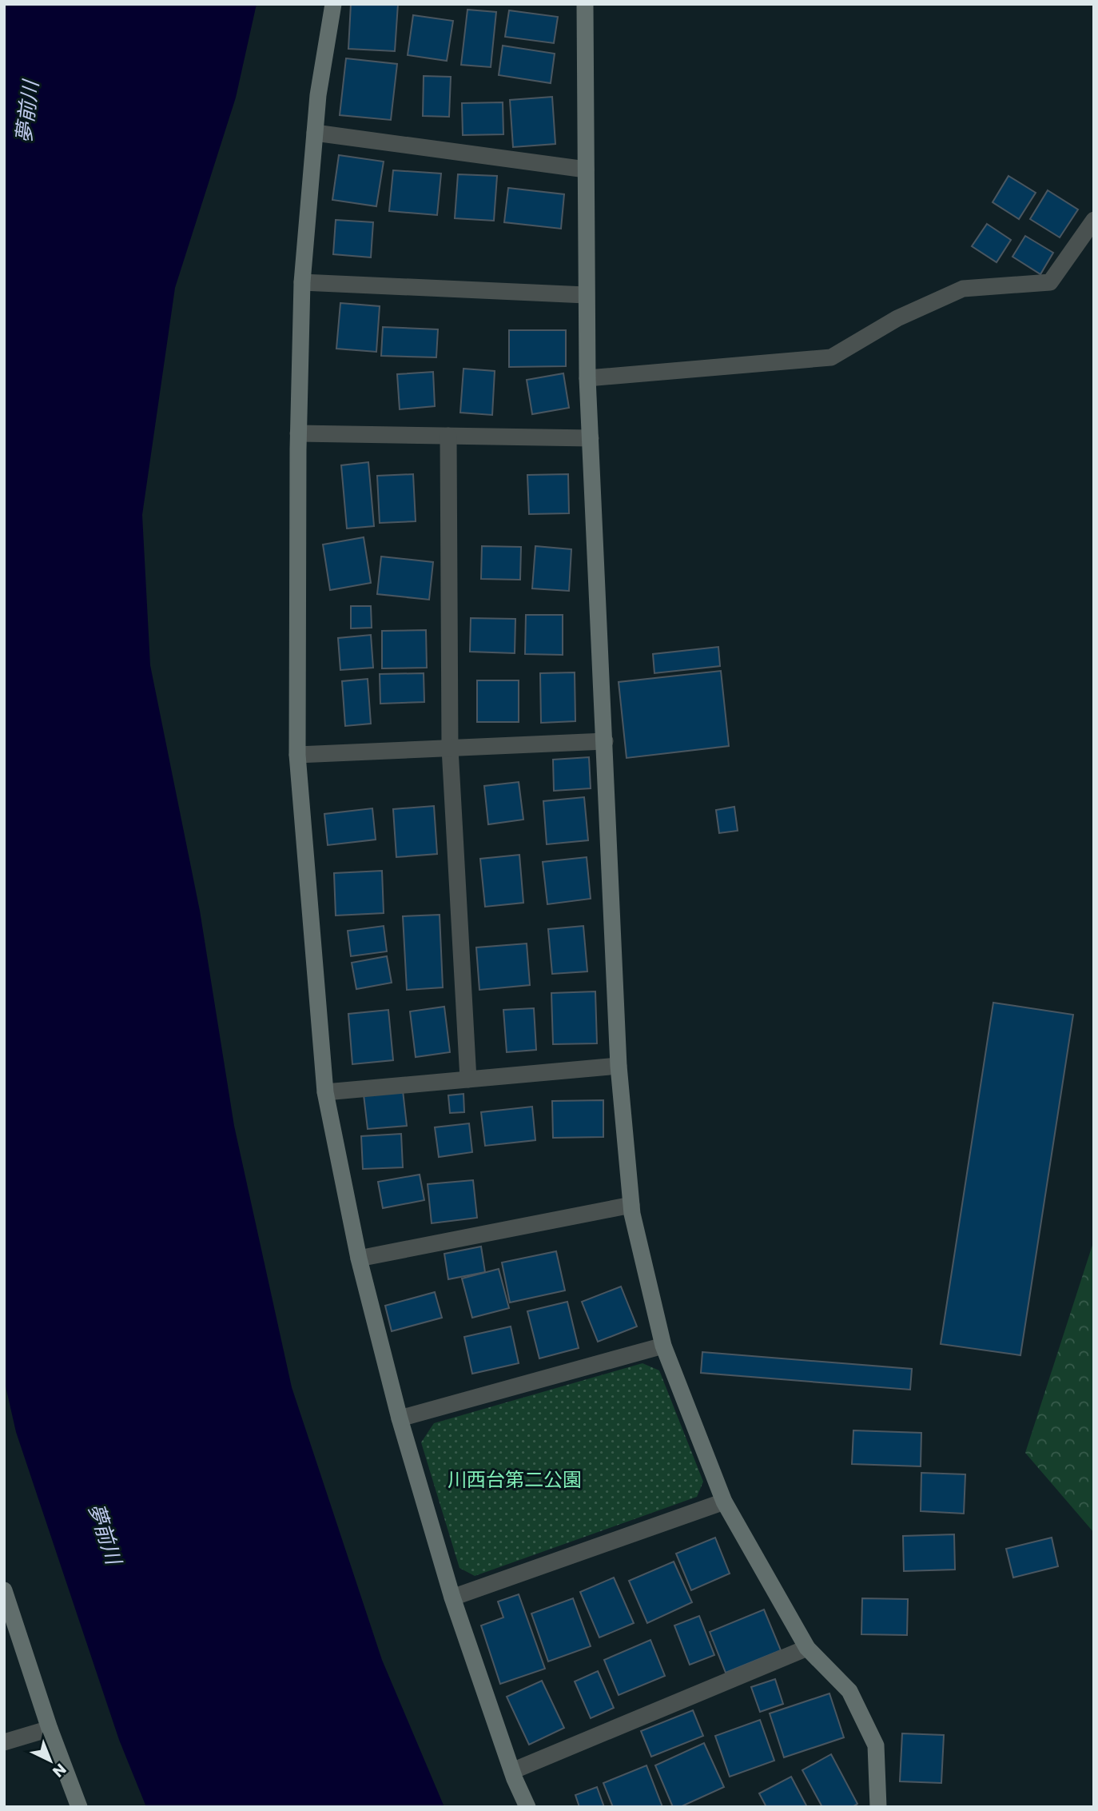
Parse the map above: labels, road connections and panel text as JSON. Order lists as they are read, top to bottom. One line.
{"water":["夢前川"],"parks":["川西台第二公園"],"north":"bottom right"}
